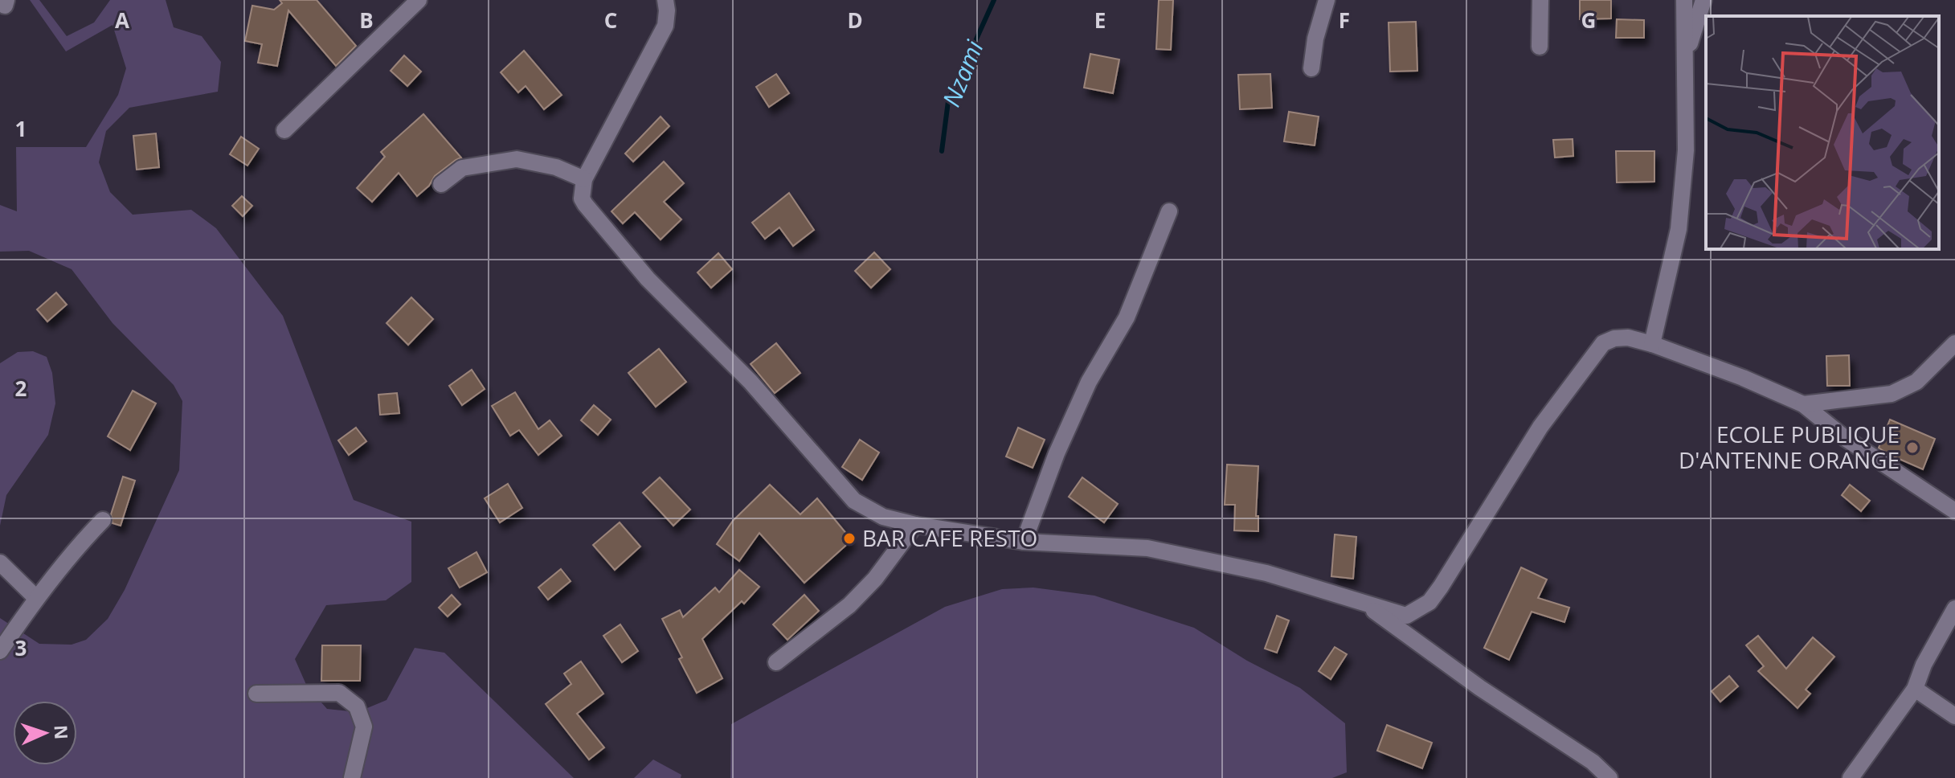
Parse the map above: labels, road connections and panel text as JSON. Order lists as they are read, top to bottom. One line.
{"water":["Nzami"],"places":["ECOLE PUBLIQUE D'ANTENNE ORANGE","BAR CAFE RESTO"],"north":"right","grid":{"columns":["A","B","C","D","E","F","G"],"rows":["1","2","3"]}}
